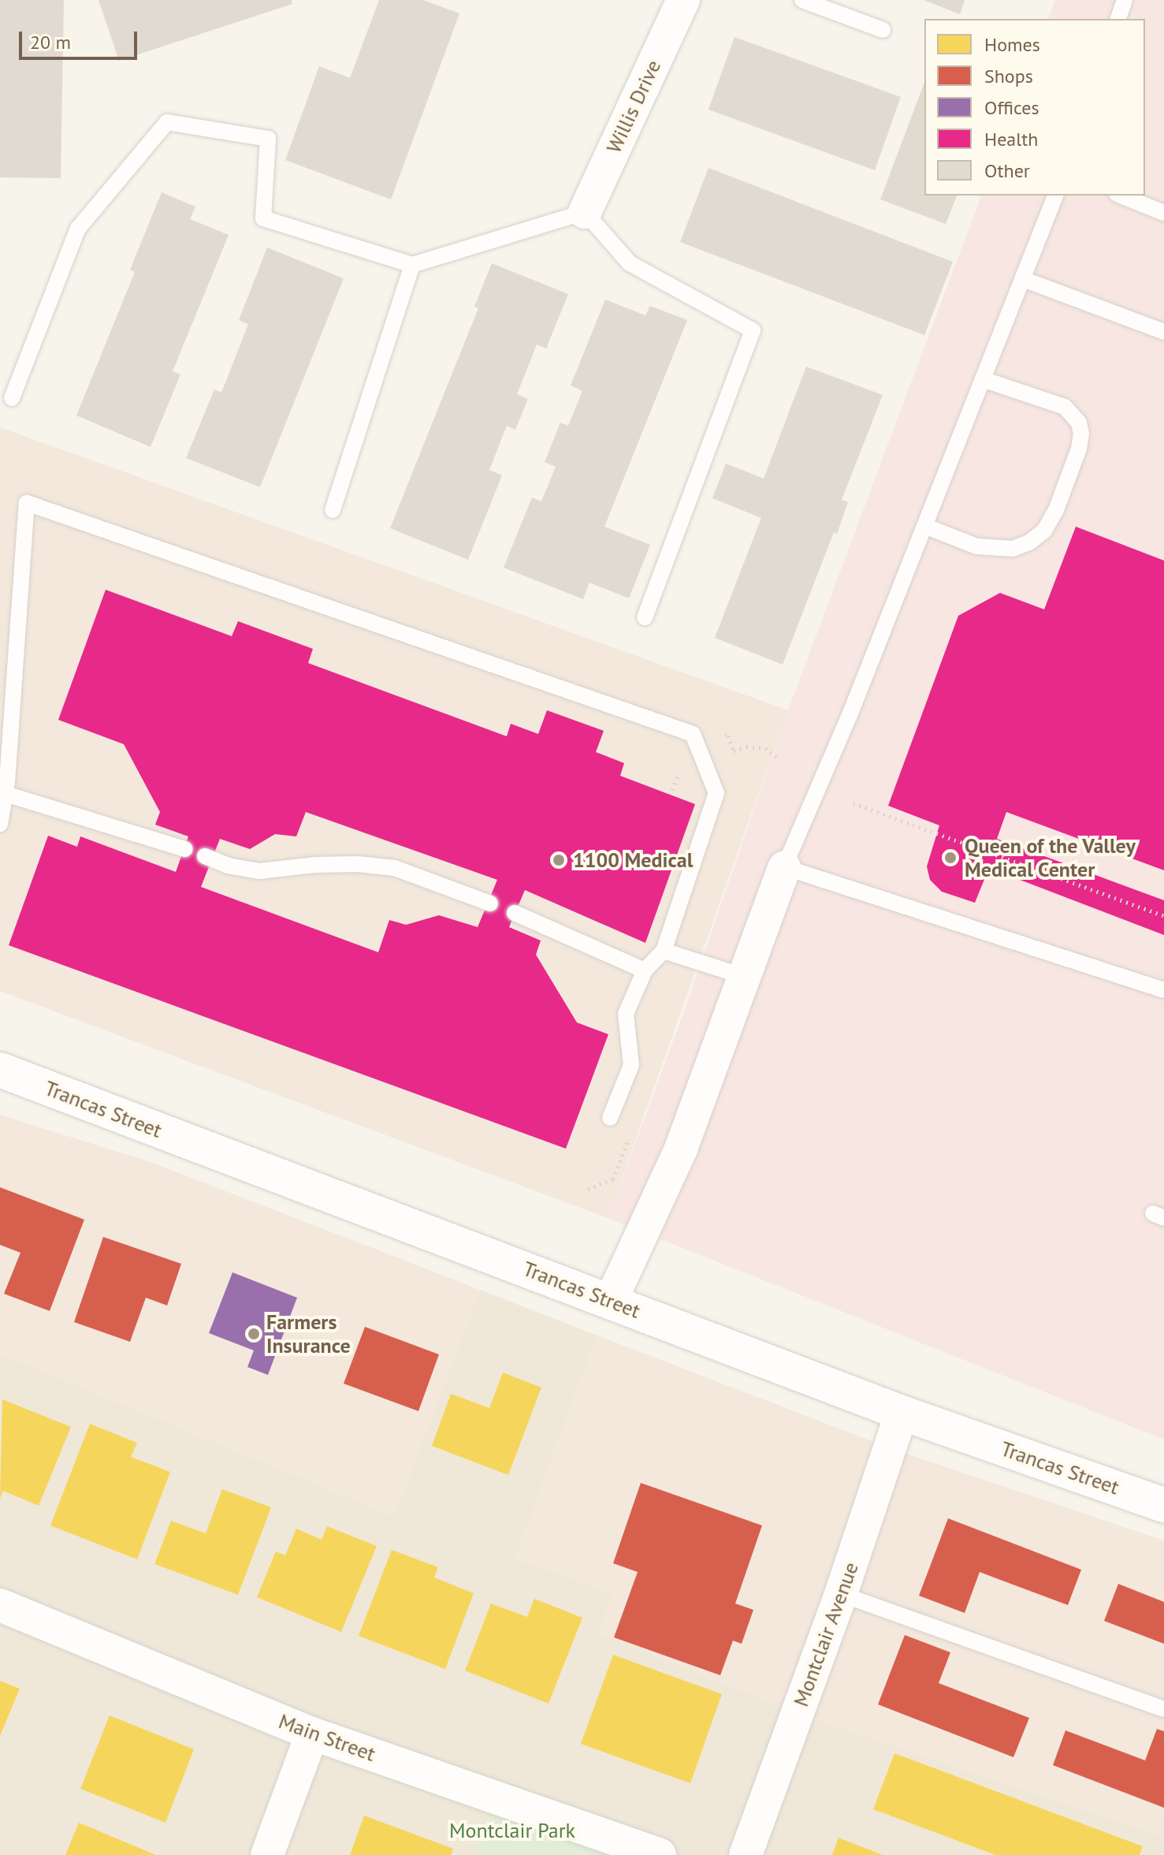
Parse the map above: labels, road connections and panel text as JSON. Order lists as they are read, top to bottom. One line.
{"streets":{"main road":["Trancas Street"],"street":["Willis Drive","Montclair Avenue","Main Street"]},"crossings":[["Trancas Street","Montclair Avenue"]],"parks":["Montclair Park"],"places":["Queen of the Valley Medical Center","1100 Medical","Farmers Insurance"],"legend":["Homes","Shops","Offices","Health","Other"],"scale_bar":"20 m"}
